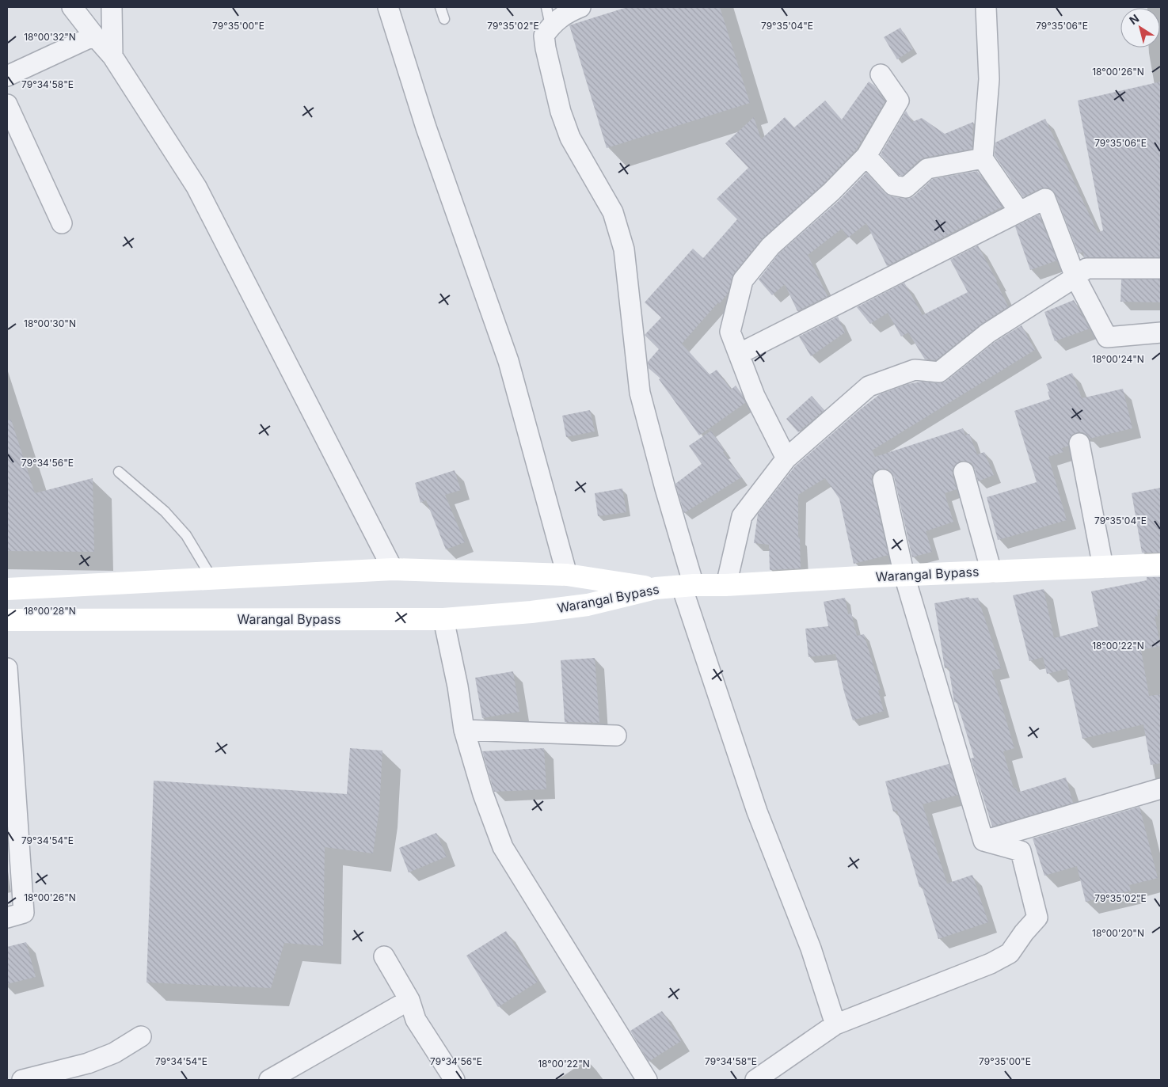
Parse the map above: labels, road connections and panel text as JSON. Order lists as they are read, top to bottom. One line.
{"streets":{"main road":["Warangal Bypass"]},"north":"top left","coordinates":["79°35'06\"E","79°35'00\"E","79°35'02\"E","79°35'04\"E","18°00'32\"N","18°00'26\"N","79°34'58\"E","18°00'30\"N","18°00'24\"N","79°34'56\"E","18°00'28\"N","18°00'22\"N","79°34'54\"E","18°00'20\"N"]}
